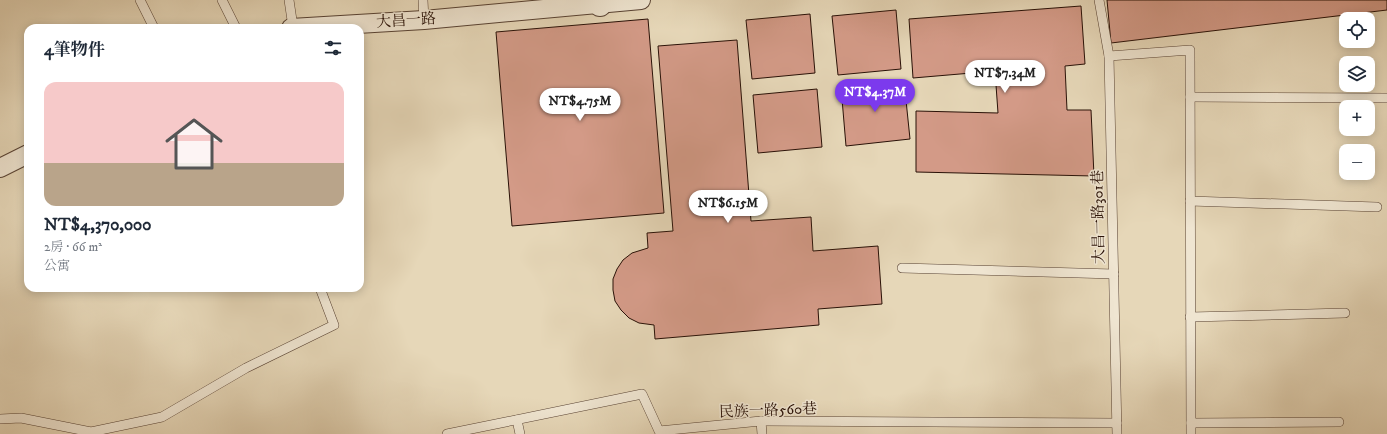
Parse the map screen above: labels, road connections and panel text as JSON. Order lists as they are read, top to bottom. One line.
{"streets":{"street":["大昌一路"],"lane":["大昌一路301巷","民族一路560巷"]},"crossings":[["大昌一路301巷","民族一路560巷"]],"page":{"map_buttons":["+","−"],"heading":"4筆物件","price":["NT$7.34M","NT$4.37M","NT$4.75M","NT$6.15M"],"list":[{"name":"NT$4,370,000","note":"2房 · 66 m² · 公寓"}]}}
